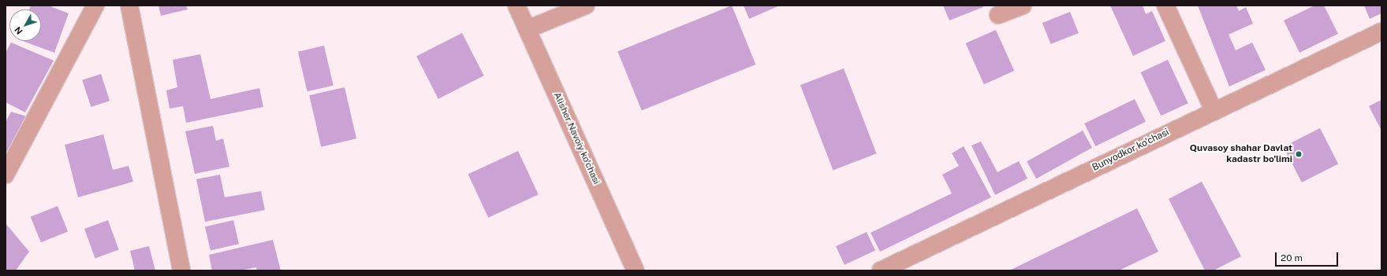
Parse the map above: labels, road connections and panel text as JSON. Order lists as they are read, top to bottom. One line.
{"streets":{"street":["Alisher Navoiy ko'chasi","Bunyodkor ko'chasi"]},"places":["Quvasoy shahar Davlat kadastr bo'limi"],"scale_bar":"20 m","north":"bottom left"}
